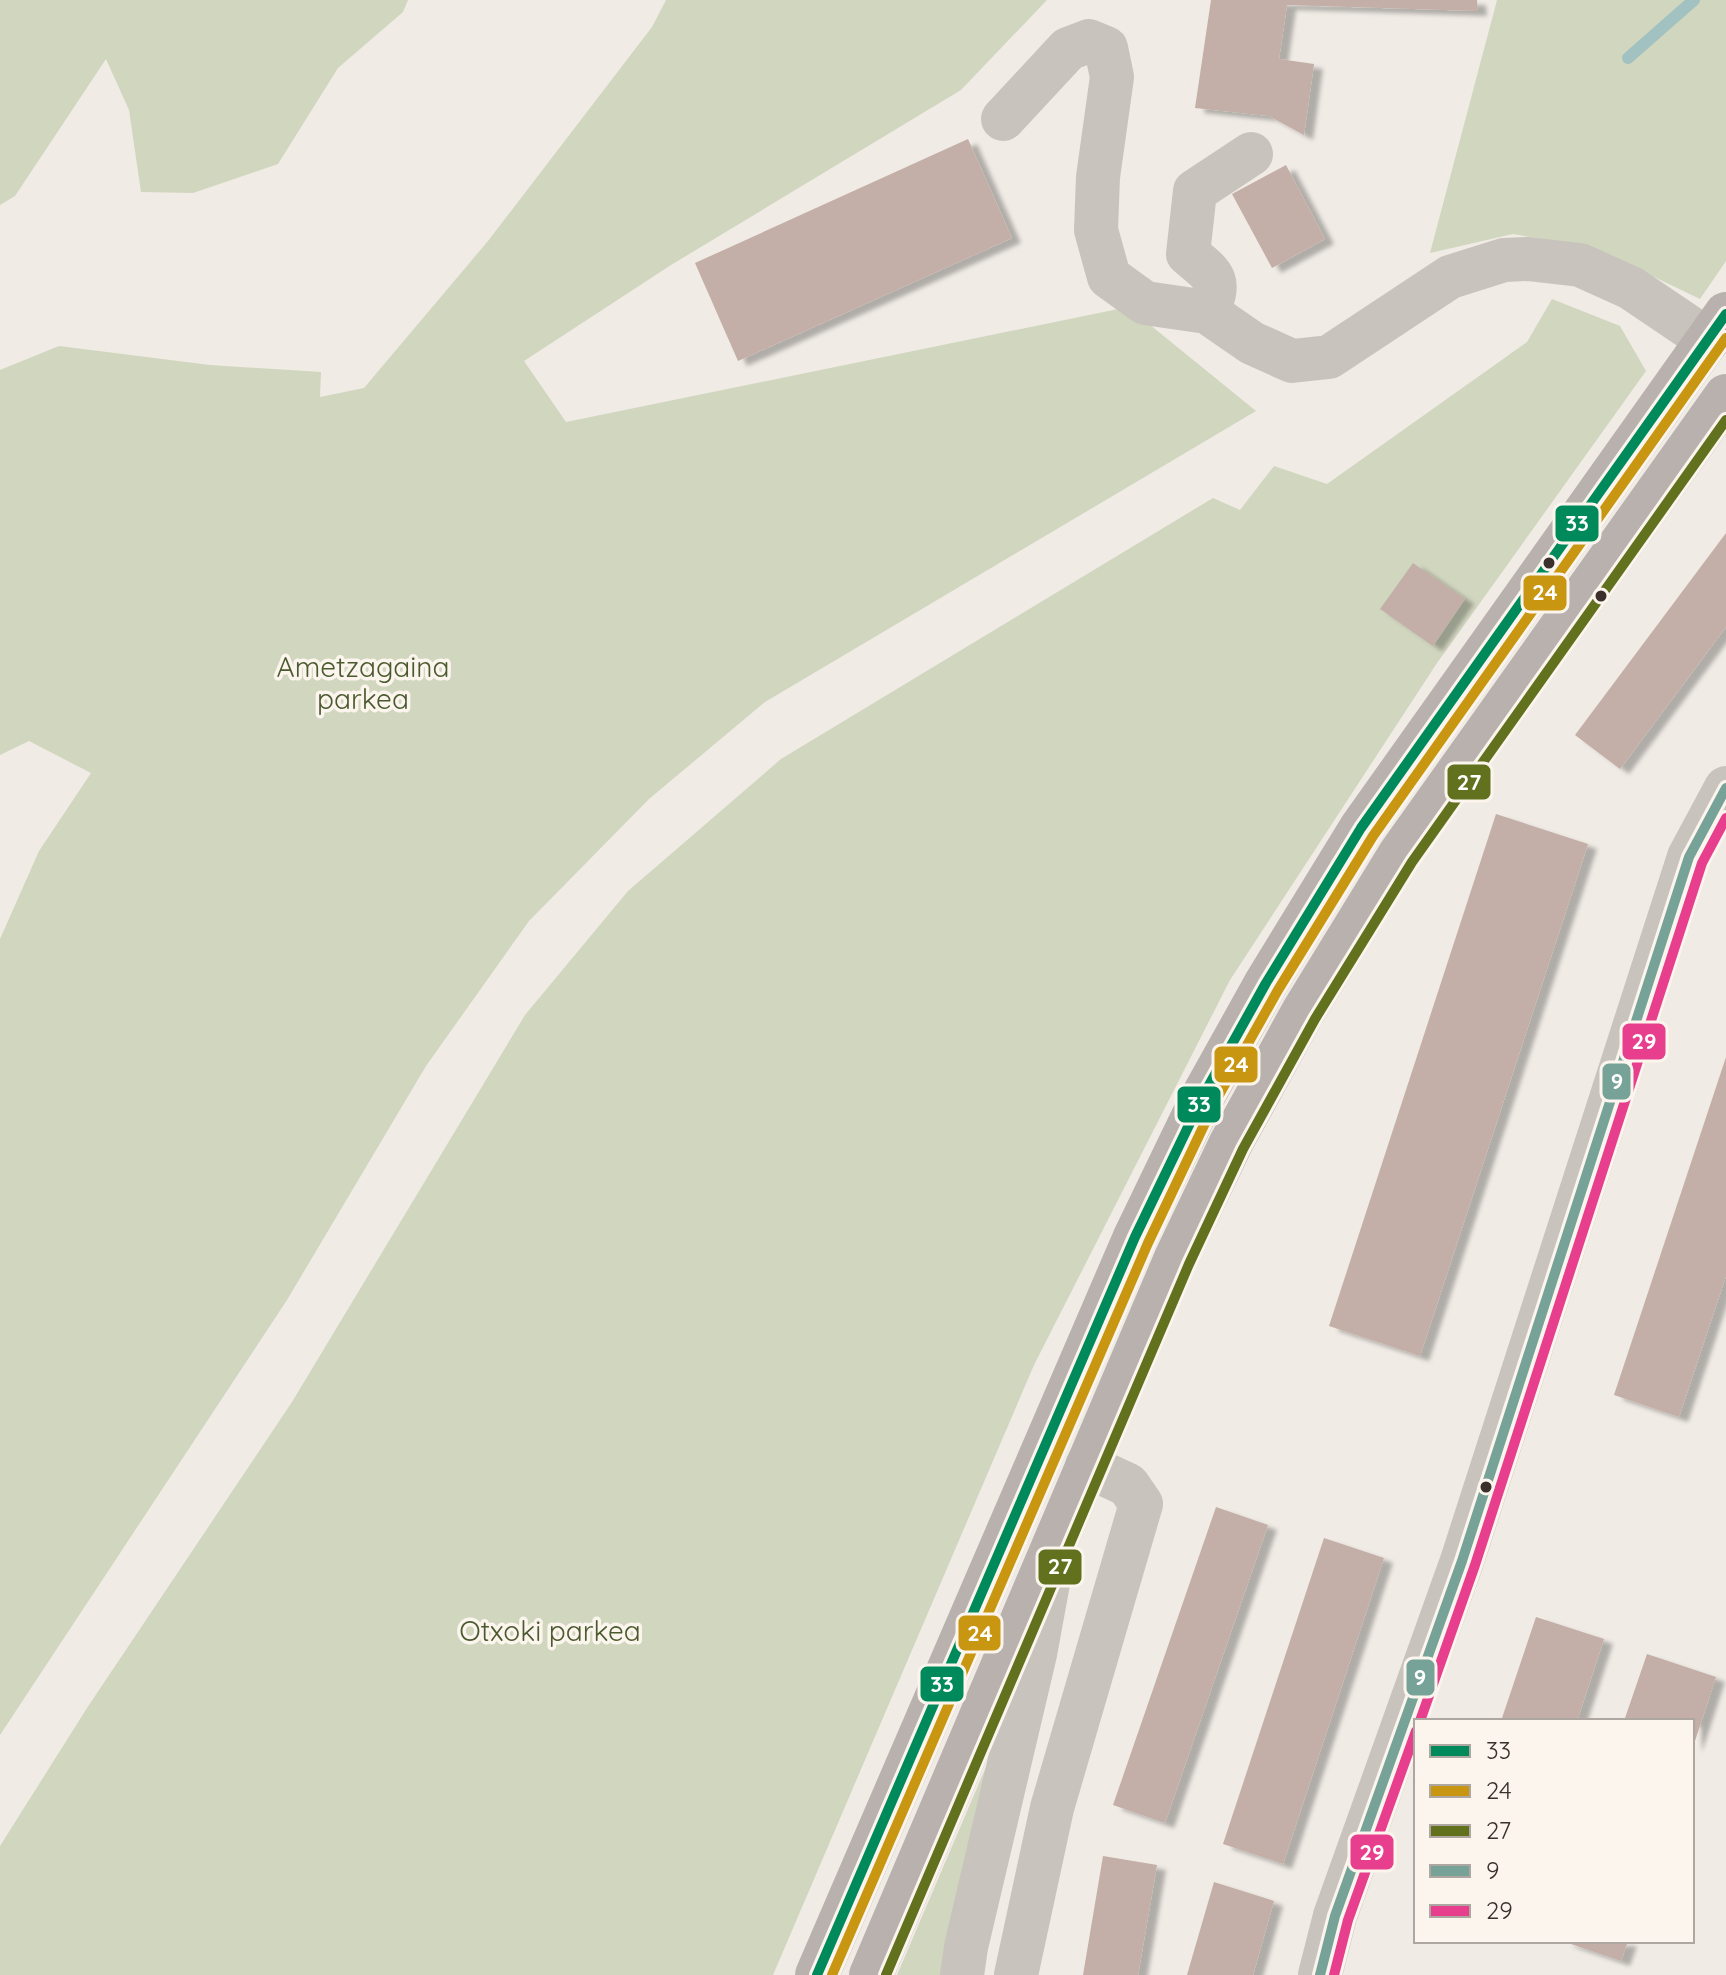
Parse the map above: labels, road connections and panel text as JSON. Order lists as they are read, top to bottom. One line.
{"parks":["Ametzagaina parkea","Otxoki parkea"],"lines":["transit line 33","transit line 24","transit line 27","transit line 9","transit line 29"],"legend":["33","24","27","9","29"]}
